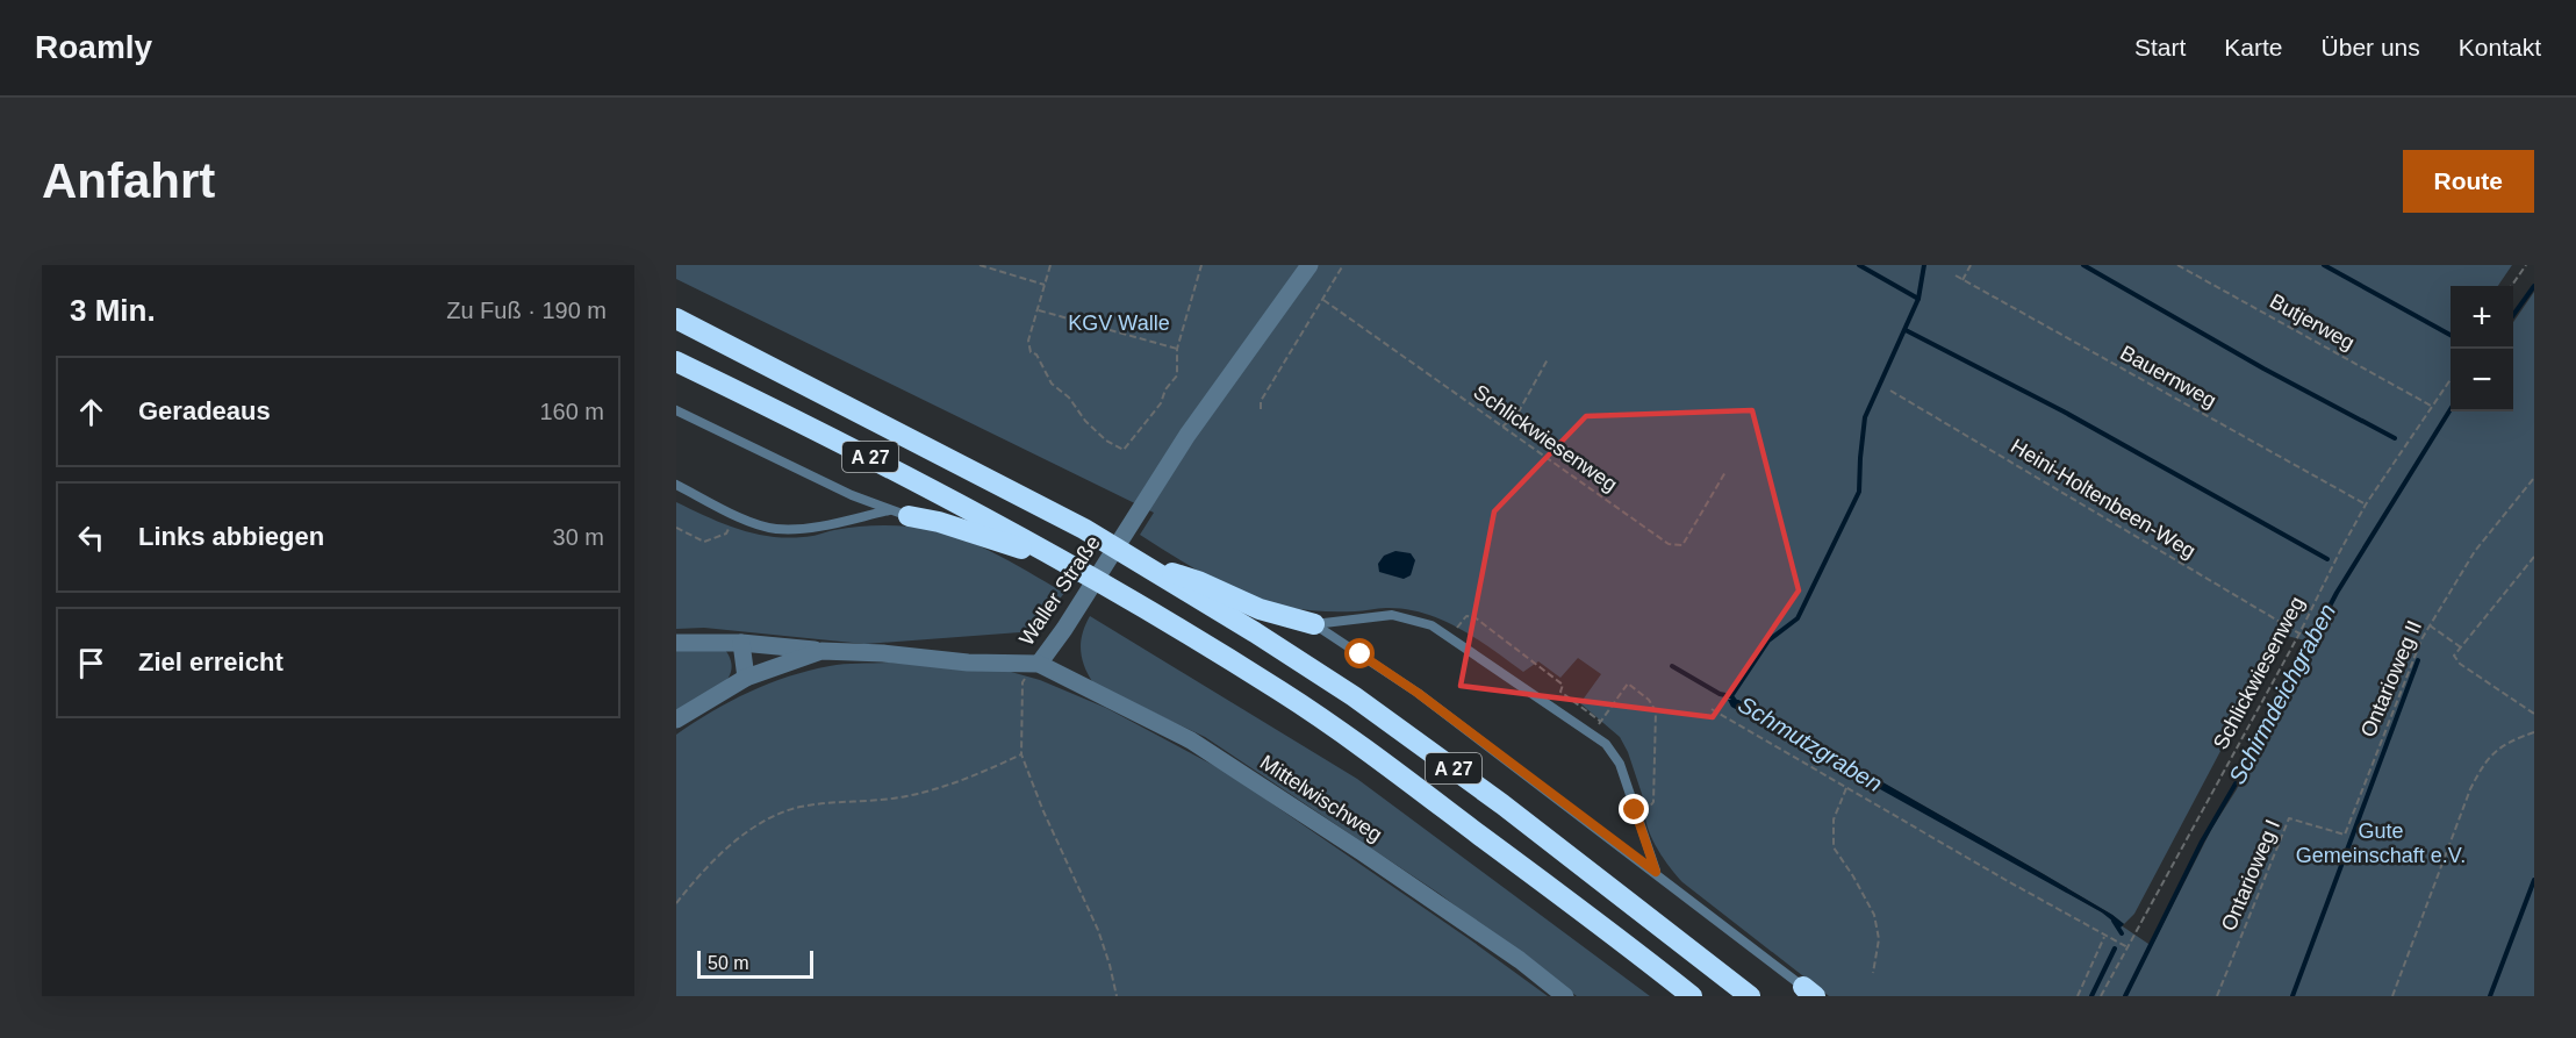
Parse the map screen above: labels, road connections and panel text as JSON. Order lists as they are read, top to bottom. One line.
{"streets":{"highway":["A 27"],"street":["Waller Straße","Mittelwischweg"],"path":["Butjerweg","Bauernweg","Schlickwiesenweg","Heini-Holtenbeen-Weg","Ontarioweg II","Ontarioweg I"]},"crossings":[["Butjerweg","Schlickwiesenweg"],["Bauernweg","Schlickwiesenweg"],["Schlickwiesenweg","Heini-Holtenbeen-Weg"],["Waller Straße","Mittelwischweg"],["Ontarioweg II","Ontarioweg I"]],"water":["Schirmdeichgraben","Schmutzgraben"],"parks":["KGV Walle","Gute Gemeinschaft e.V."],"scale_bar":"50 m","page":{"header":"Roamly","nav":["Start","Karte","Über uns","Kontakt"],"buttons":"Route","title":"Anfahrt","heading":["3 Min.","Zu Fuß · 190 m"],"map_buttons":["+","−"],"list":[["Geradeaus","160 m"],["Links abbiegen","30 m"],"Ziel erreicht"],"scale":"50 m"}}
